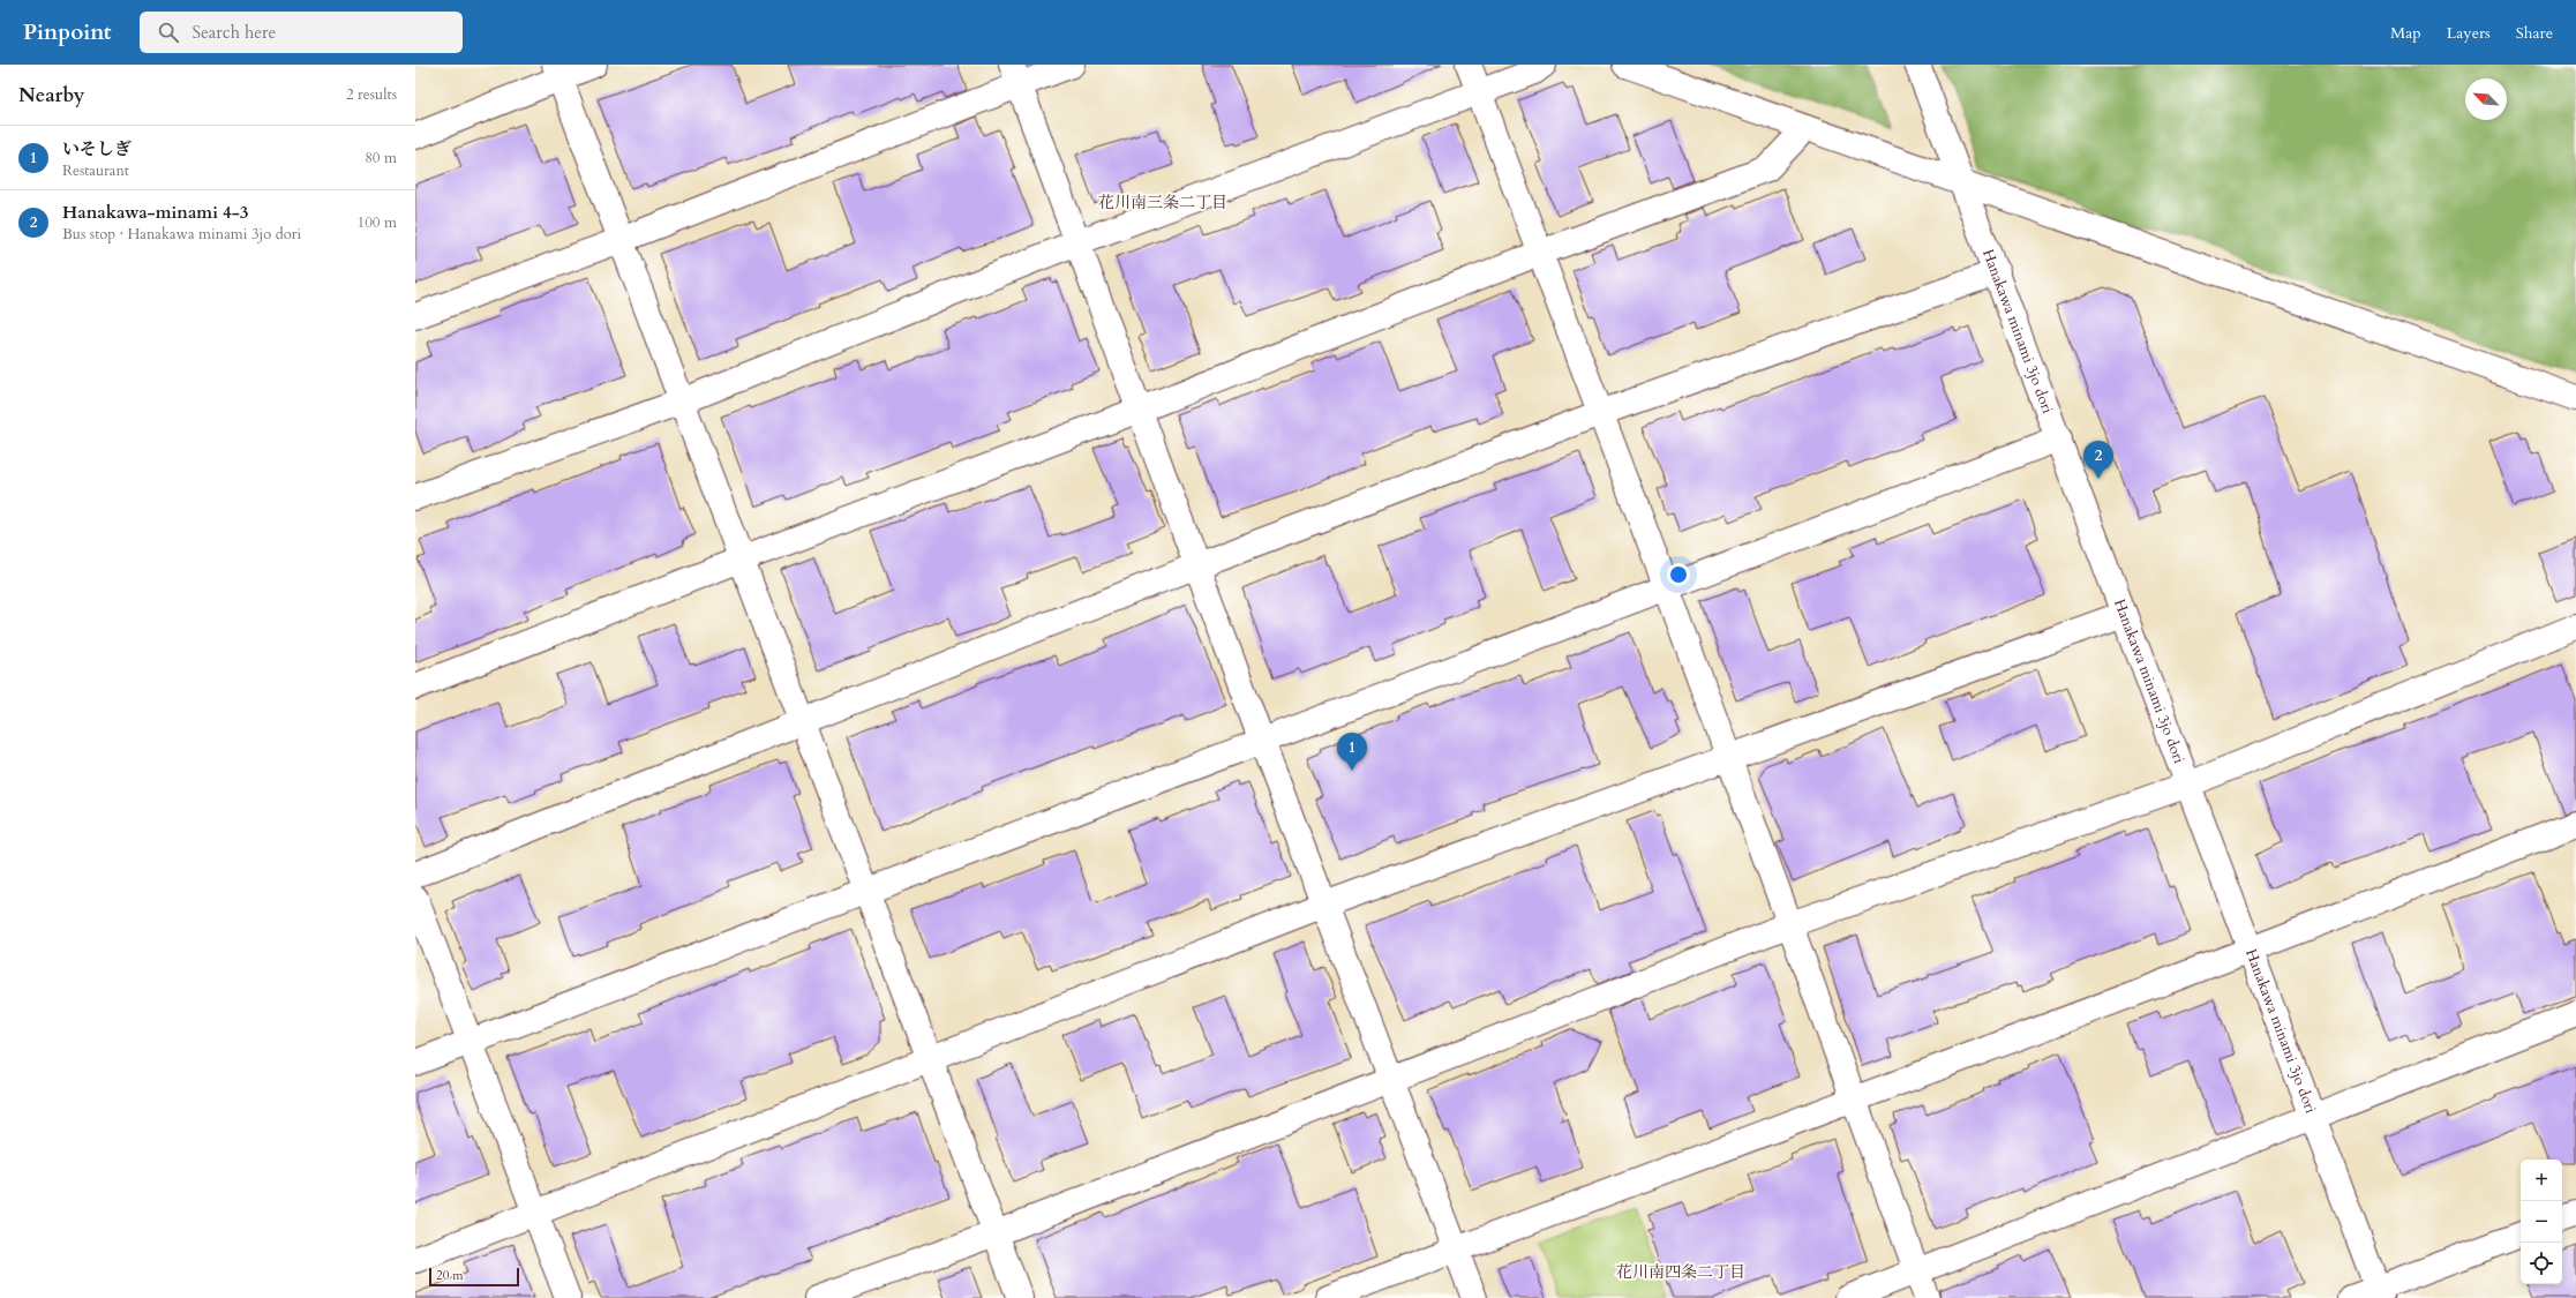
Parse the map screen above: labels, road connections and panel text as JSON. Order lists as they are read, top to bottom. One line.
{"streets":{"street":["Hanakawa minami 3jo dori"]},"districts":["花川南三条二丁目","花川南四条二丁目"],"scale_bar":"20 m","north":"top left","page":{"header":"Pinpoint","search":"Search here","nav":["Map","Layers","Share"],"heading":["Nearby","2 results"],"list":[{"mark":"1","name":"いそしぎ","note":"Restaurant","value":"80 m"},{"mark":"2","name":"Hanakawa-minami 4-3","note":"Bus stop · Hanakawa minami 3jo dori","value":"100 m"}],"pins":["2","1"],"map_buttons":["+","−"],"scale":"20 m"}}
